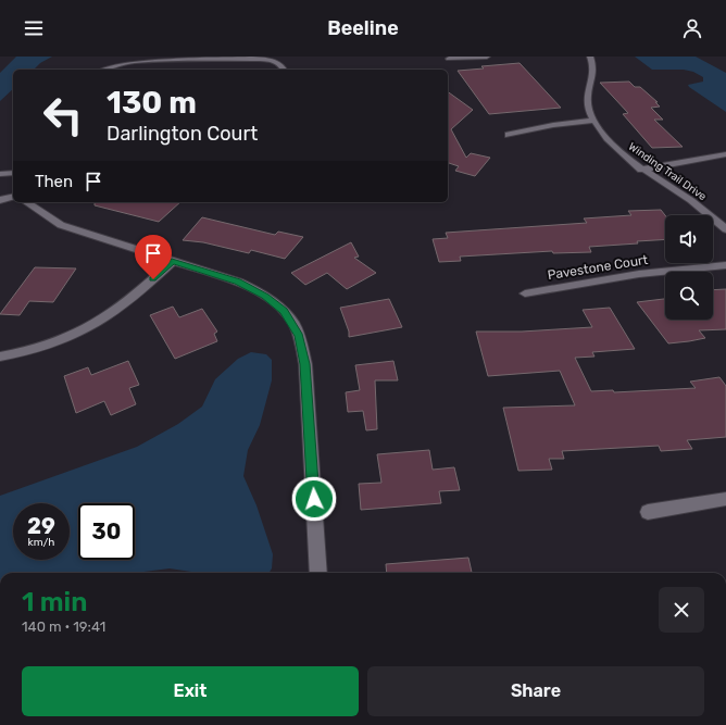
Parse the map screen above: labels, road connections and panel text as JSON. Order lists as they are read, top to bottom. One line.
{"streets":{"street":["Winding Trail Drive","Pavestone Court"]},"page":{"header":"Beeline","turn":["130 m","Darlington Court"],"then":"Then","speed":"29 km/h","limit":"30","heading":["1 min","140 m · 19:41"],"buttons":["Exit","Share"]}}
